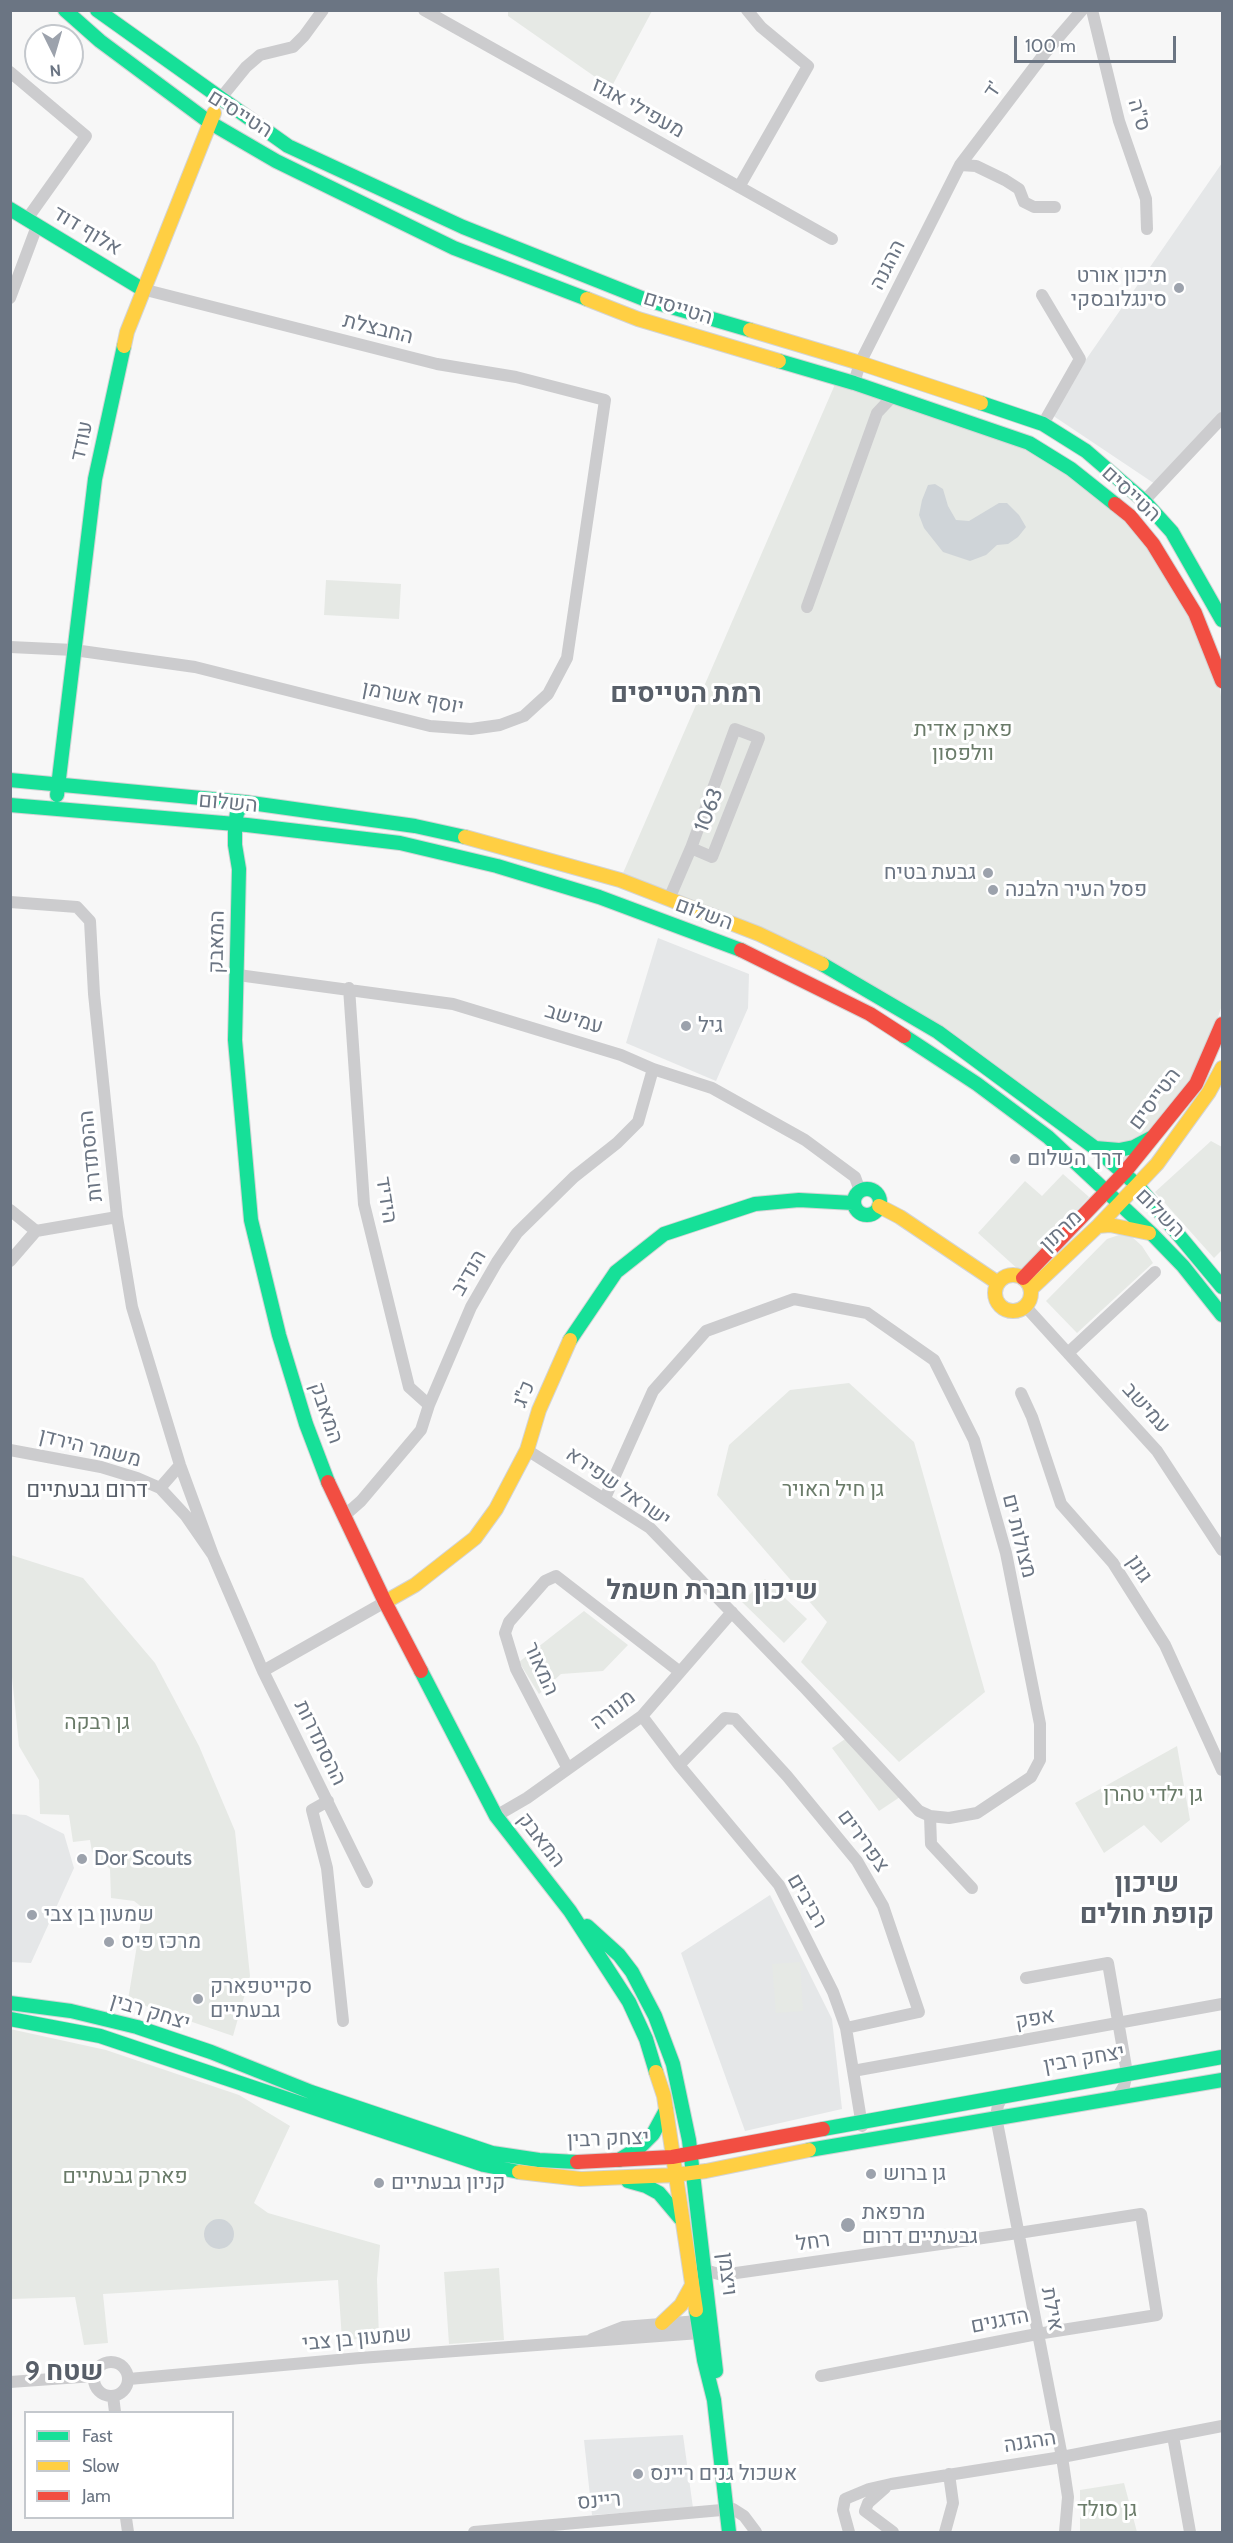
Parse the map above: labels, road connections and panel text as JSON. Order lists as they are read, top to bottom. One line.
{"streets":{"main road":["הטייסים","אלוף דוד","עודד","השלום","המאבק","מרתון","כ\"ג","יצחק רבין","ויצמן"],"street":["ד'","מעפילי אגוז","ס\"ה","ההגנה","החבצלת","יוסף אשרמן","1063","עמישב","ההסתדרות","הידיד","הנדיב","משמר הירדן","ישראל שפירא","מצולות ים","גונן","המאור","מנורה","צפרירים","רביבים","אפק","רחל","אילת","הדגנים","שמעון בן צבי","ריינס"]},"crossings":[["ד'","ההגנה"],["הטייסים","ההגנה"],["הטייסים","עודד"],["הטייסים","השלום"],["הטייסים","מרתון"],["אלוף דוד","החבצלת"],["אלוף דוד","עודד"],["ההגנה","אילת"],["החבצלת","עודד"],["החבצלת","יוסף אשרמן"],["עודד","יוסף אשרמן"],["עודד","השלום"],["השלום","1063"],["השלום","המאבק"],["השלום","מרתון"],["המאבק","עמישב"],["המאבק","הנדיב"],["המאבק","כ\"ג"],["המאבק","מנורה"],["המאבק","יצחק רבין"],["המאבק","ויצמן"],["עמישב","הידיד"],["עמישב","מרתון"],["עמישב","הנדיב"],["עמישב","כ\"ג"],["ההסתדרות","כ\"ג"],["ההסתדרות","משמר הירדן"],["הידיד","הנדיב"],["כ\"ג","ישראל שפירא"],["ישראל שפירא","מצולות ים"],["ישראל שפירא","מנורה"],["המאור","מנורה"],["מנורה","רביבים"],["צפרירים","רביבים"],["רביבים","יצחק רבין"],["רביבים","אפק"],["יצחק רבין","ויצמן"],["יצחק רבין","אילת"],["רחל","ויצמן"],["רחל","אילת"],["רחל","הדגנים"],["ויצמן","שמעון בן צבי"],["ויצמן","ריינס"],["אילת","הדגנים"]],"districts":["רמת הטייסים","דרום גבעתיים","שיכון חברת חשמל","שיכון קופת חולים","שטח 9"],"parks":["פארק אדית וולפסון","גן חיל האויר","גן רבקה","גן ילדי טהרן","פארק גבעתיים","גן סולד"],"places":["תיכון אורט סינגלובסקי","גבעת בטיח","פסל העיר הלבנה","גיל","דרך השלום","Dor Scouts","שמעון בן צבי","מרכז פיס","סקייטפארק גבעתיים","גן ברוש","קניון גבעתיים","מרפאת גבעתיים דרום","אשכול גנים ריינס"],"legend":["Fast","Slow","Jam"],"scale_bar":"100 m","north":"bottom"}
